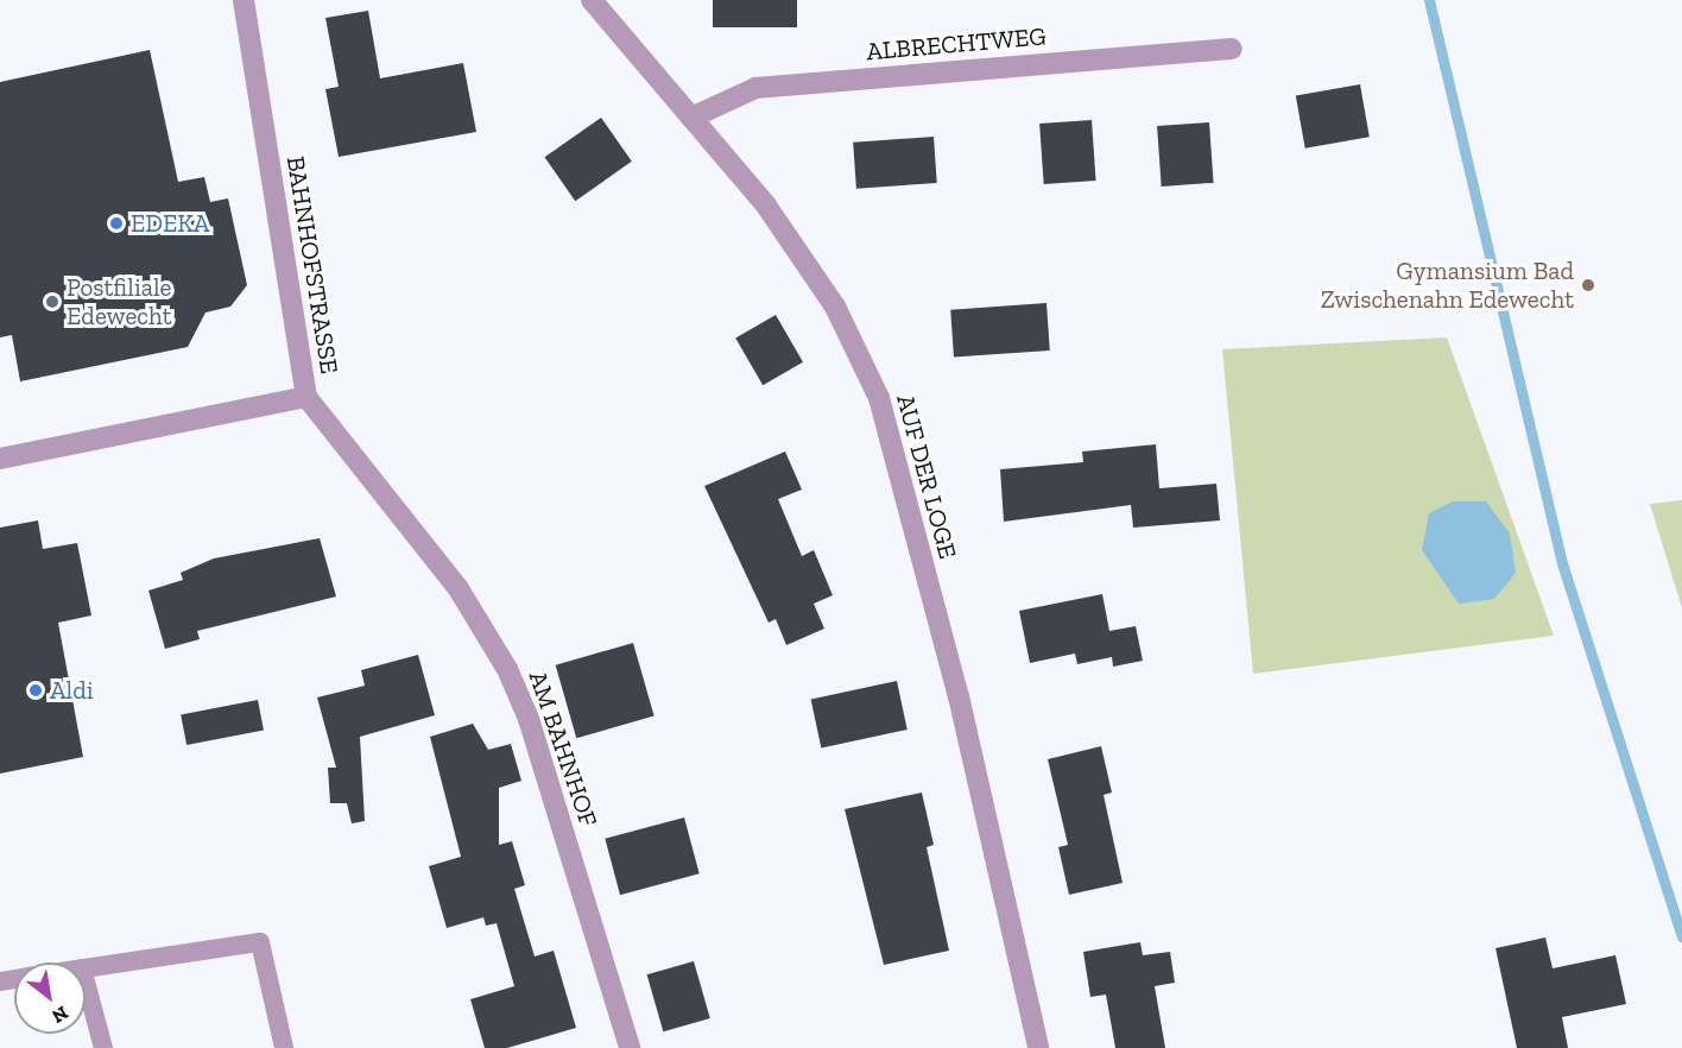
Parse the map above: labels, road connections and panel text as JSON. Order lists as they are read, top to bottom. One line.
{"streets":{"street":["ALBRECHTWEG","BAHNHOFSTRASSE","AUF DER LOGE","AM BAHNHOF"]},"crossings":[["ALBRECHTWEG","AUF DER LOGE"],["BAHNHOFSTRASSE","AM BAHNHOF"]],"places":["EDEKA","Gymansium Bad Zwischenahn Edewecht","Postfiliale Edewecht","Aldi"],"north":"bottom right"}
